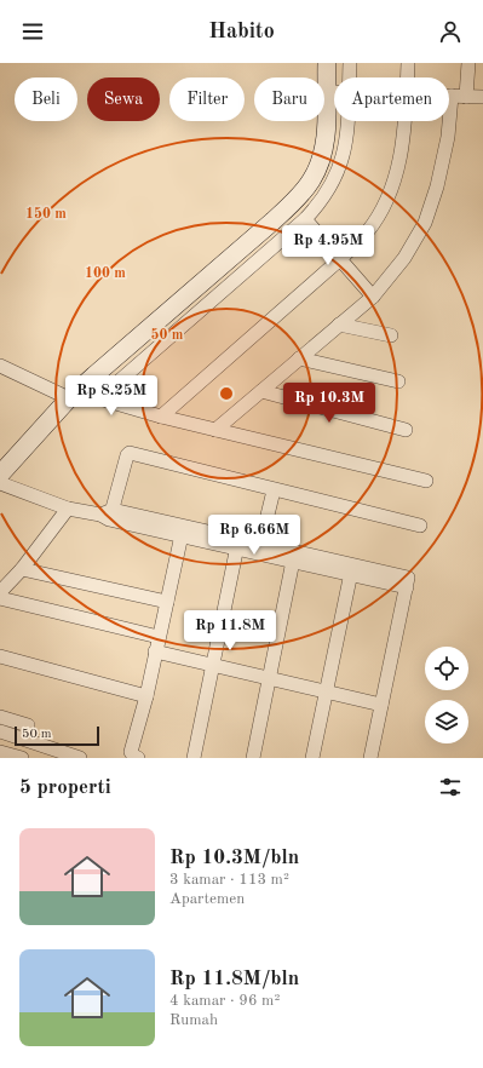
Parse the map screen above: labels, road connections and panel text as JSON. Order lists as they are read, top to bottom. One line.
{"scale_bar":"50 m","page":{"header":"Habito","chip":["Beli","Sewa","Filter","Baru","Apartemen"],"price":["Rp 4.95M","Rp 8.25M","Rp 10.3M","Rp 6.66M","Rp 11.8M"],"scale":"50 m","heading":"5 properti","list":[{"name":"Rp 10.3M/bln","note":"3 kamar · 113 m² · Apartemen"},{"name":"Rp 11.8M/bln","note":"4 kamar · 96 m² · Rumah"}]},"rings":["150 m","100 m","50 m"]}
